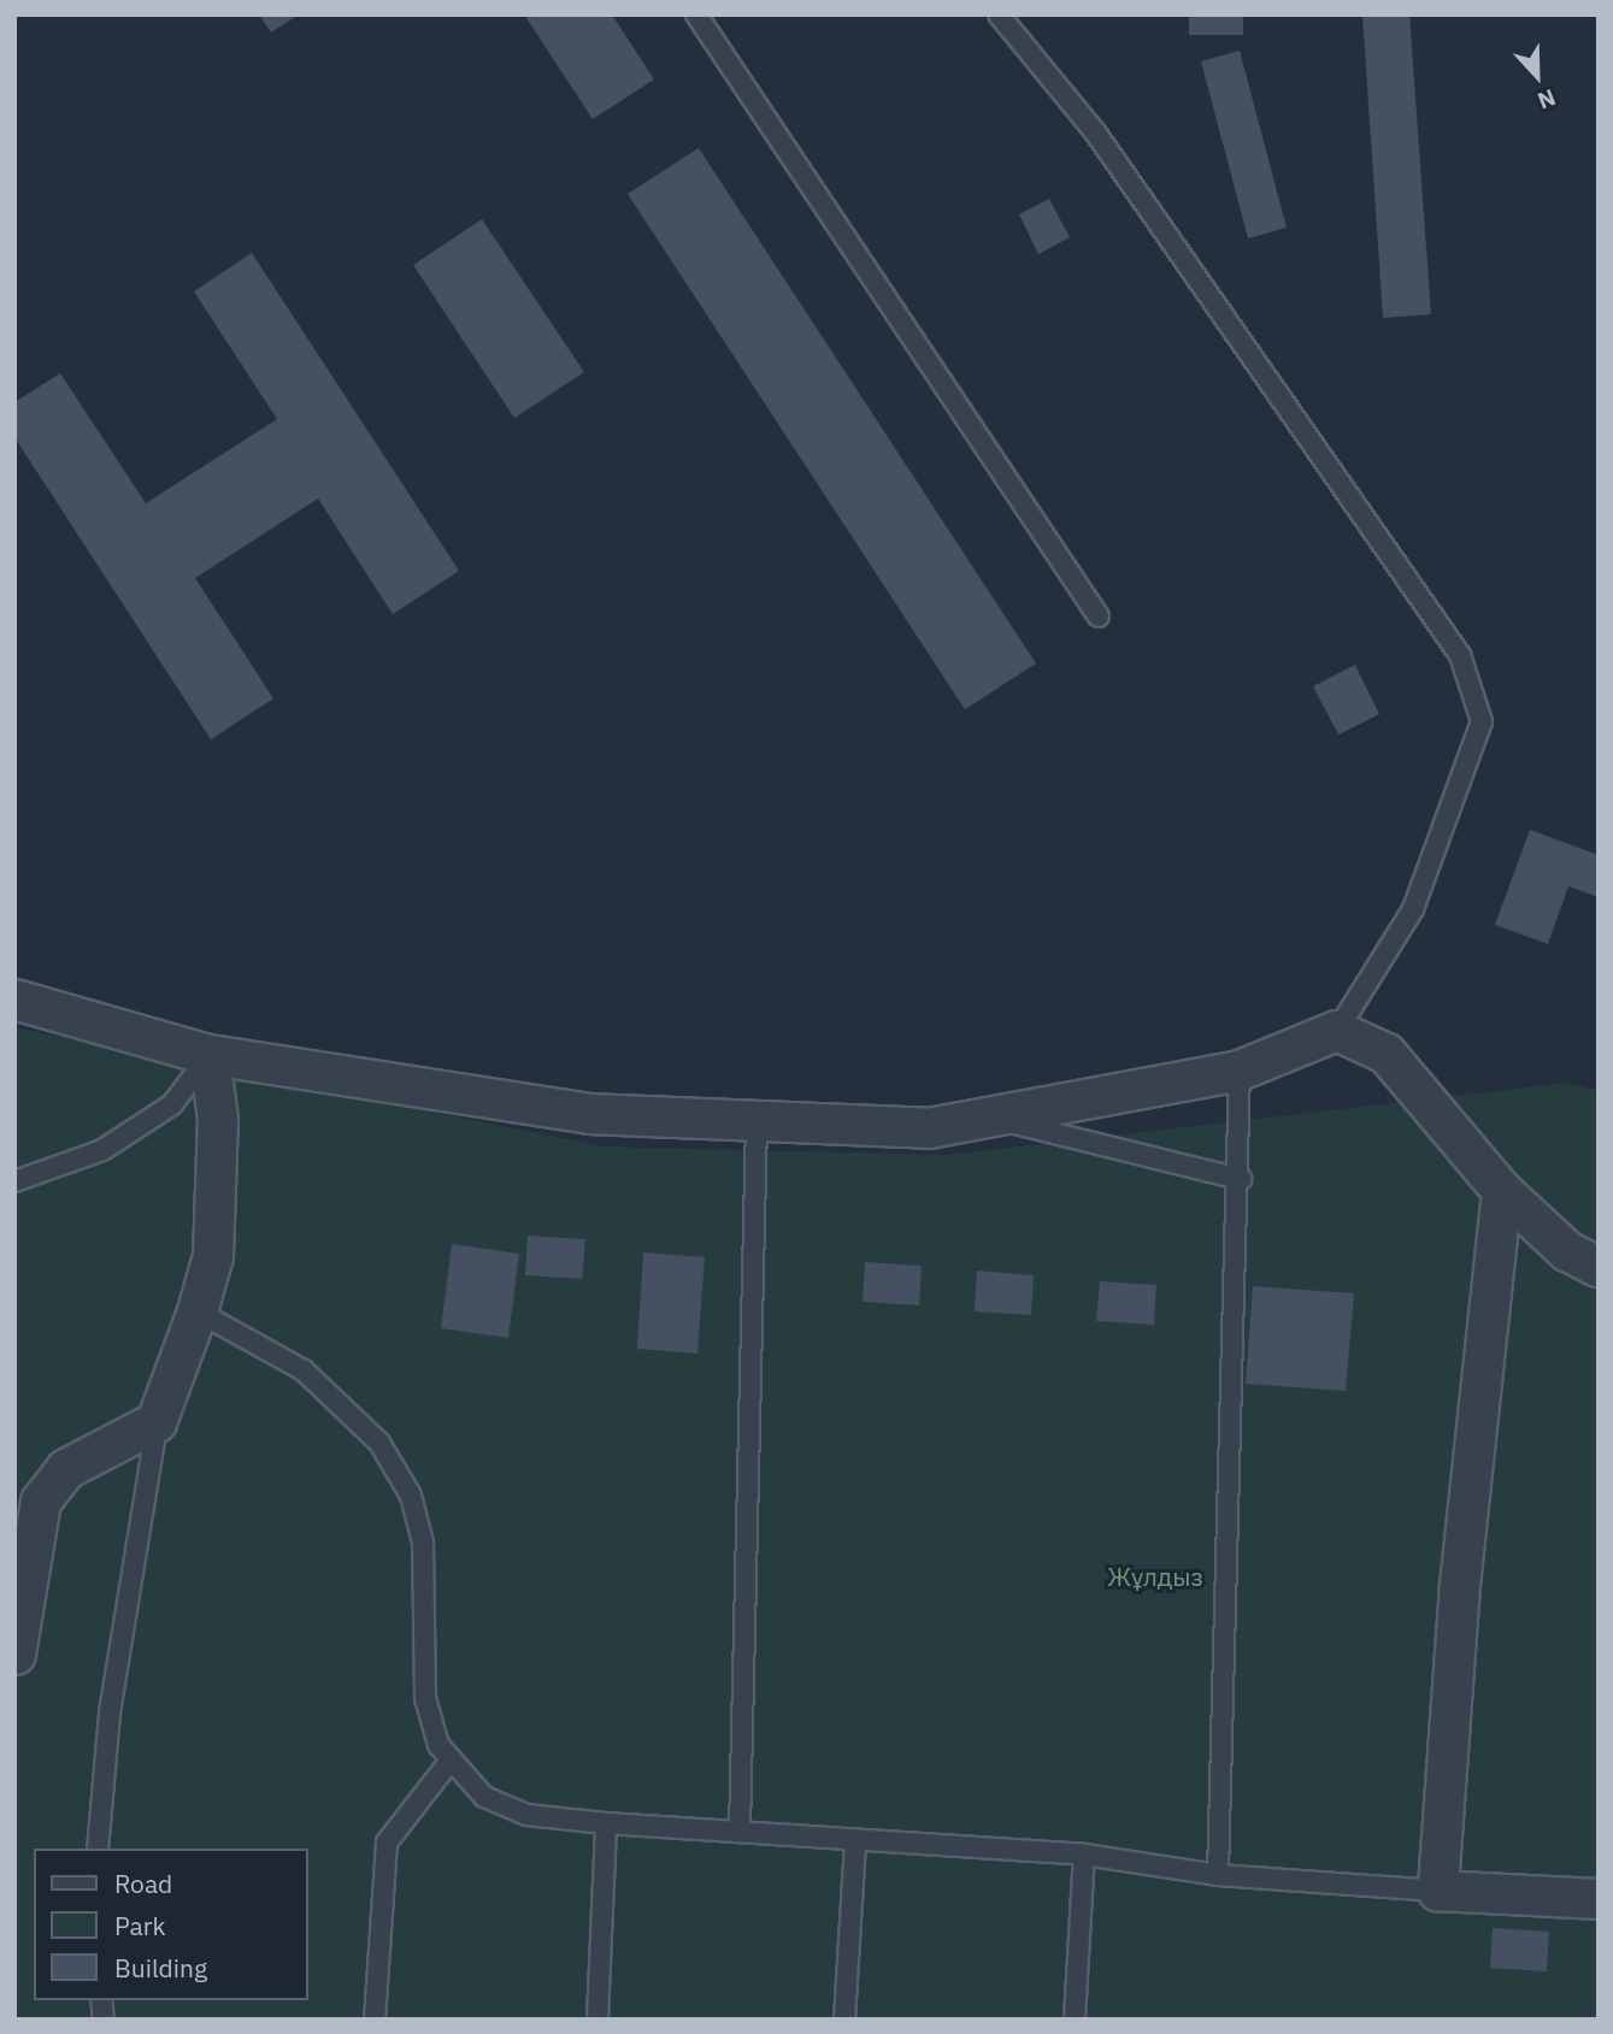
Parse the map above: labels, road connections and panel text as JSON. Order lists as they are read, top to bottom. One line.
{"parks":["Жұлдыз"],"legend":["Road","Park","Building"],"north":"bottom"}
